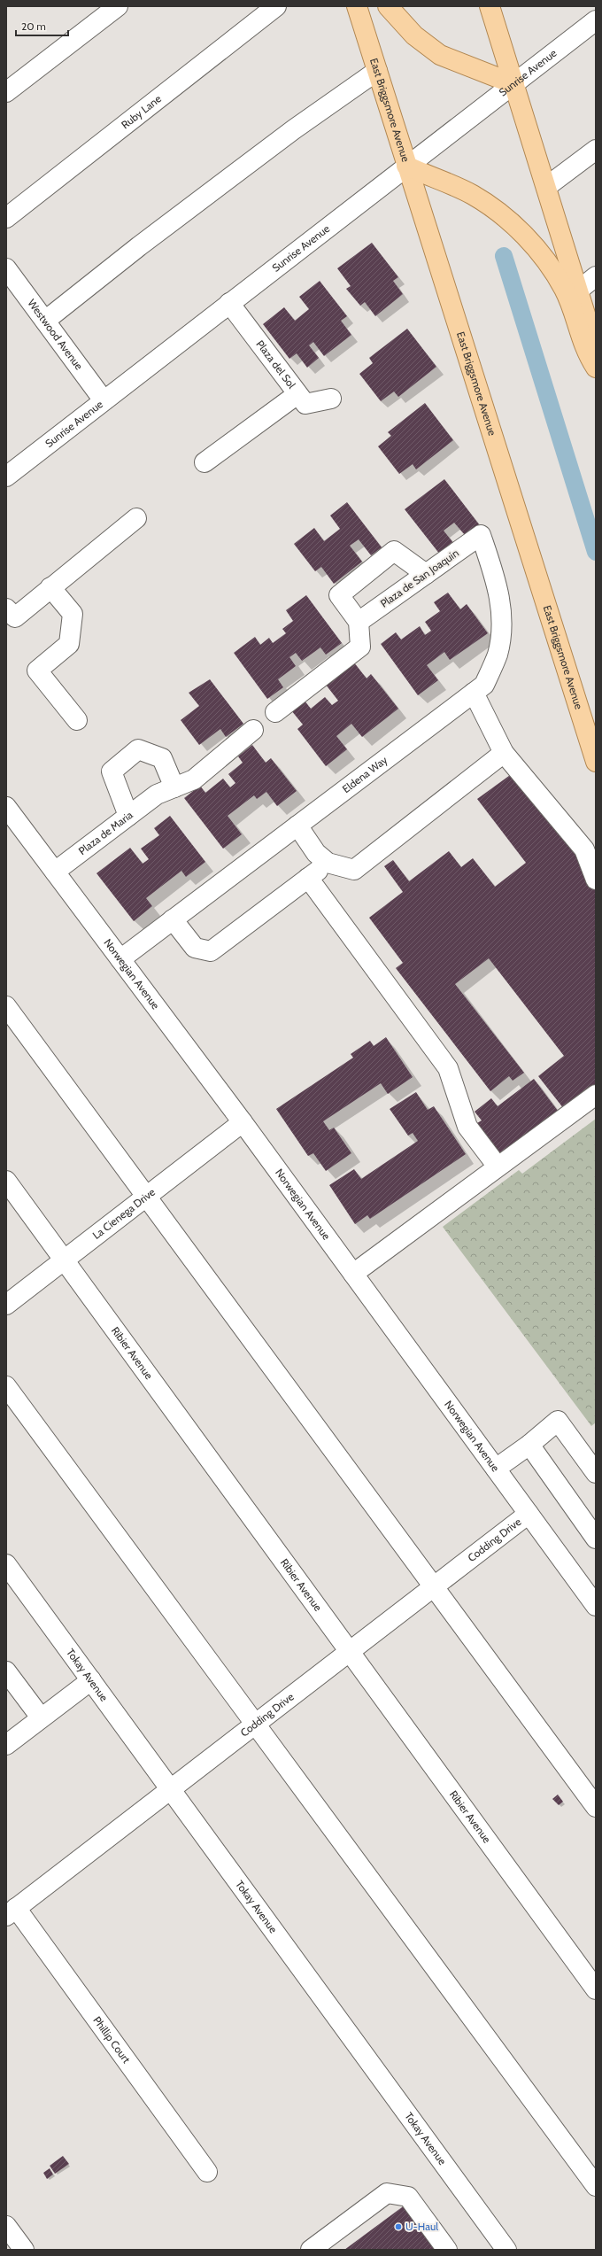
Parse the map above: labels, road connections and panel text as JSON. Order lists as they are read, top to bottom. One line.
{"streets":{"main road":["East Briggsmore Avenue"],"street":["Sunrise Avenue","Ruby Lane","Westwood Avenue","Plaza del Sol","Plaza de San Joaquin","Eldena Way","Plaza de Maria","Norwegian Avenue","La Cienega Drive","Ribier Avenue","Codding Drive","Tokay Avenue","Phillip Court"]},"crossings":[["Sunrise Avenue","East Briggsmore Avenue"],["Sunrise Avenue","Westwood Avenue"],["Sunrise Avenue","Plaza del Sol"],["Plaza de San Joaquin","Eldena Way"],["Eldena Way","Norwegian Avenue"],["Plaza de Maria","Norwegian Avenue"],["Norwegian Avenue","La Cienega Drive"],["Norwegian Avenue","Codding Drive"],["La Cienega Drive","Ribier Avenue"],["Ribier Avenue","Codding Drive"],["Codding Drive","Tokay Avenue"],["Codding Drive","Phillip Court"]],"places":["U-Haul"],"scale_bar":"20 m"}
